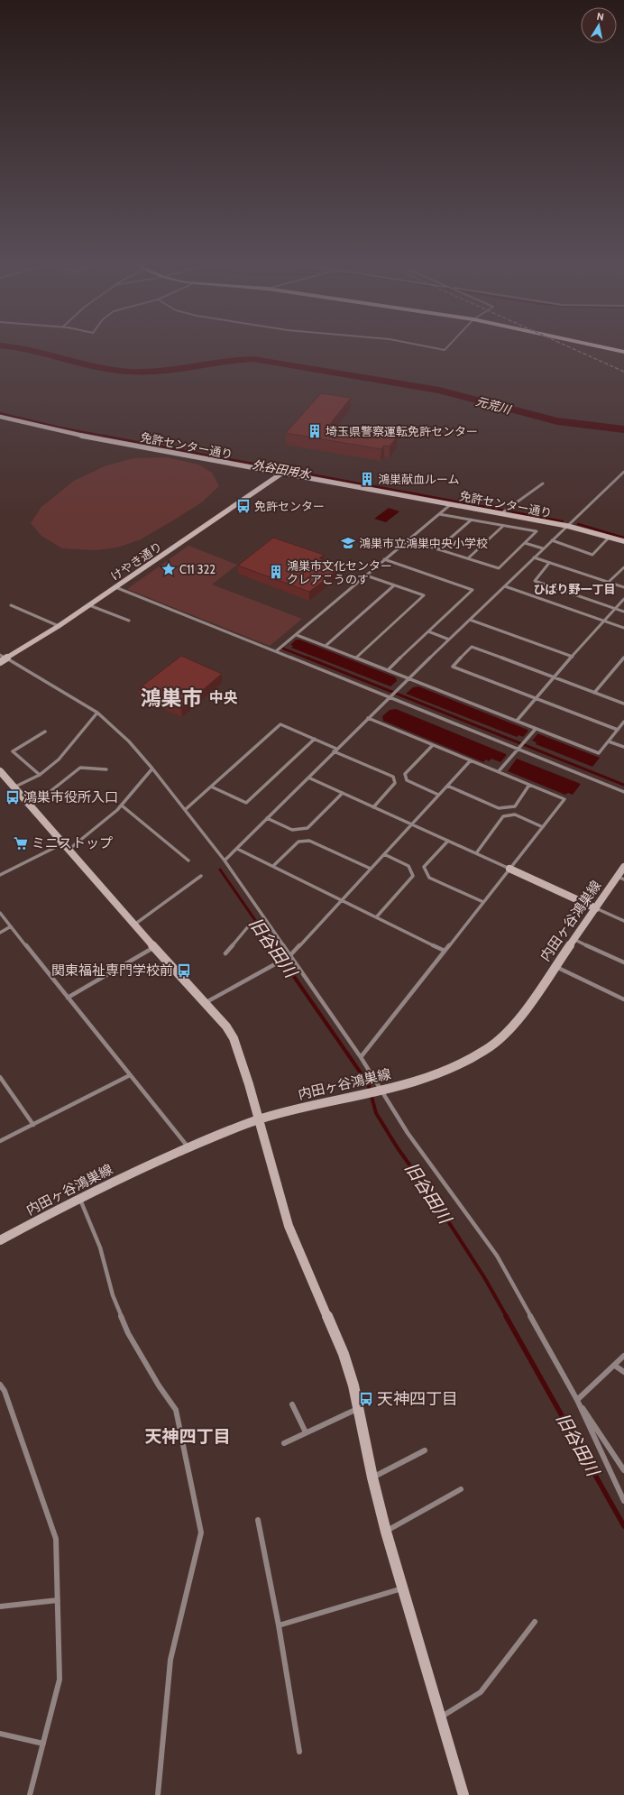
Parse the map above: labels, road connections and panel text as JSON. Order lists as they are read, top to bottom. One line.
{"streets":{"street":["免許センター通り","けやき通り","内田ヶ谷鴻巣線"]},"crossings":[["免許センター通り","けやき通り"]],"districts":["ひばり野一丁目","中央","鴻巣市","天神四丁目"],"water":["元荒川","外谷田用水","旧谷田川"],"places":{"building":["埼玉県警察運転免許センター","鴻巣献血ルーム","鴻巣市文化センター クレアこうのす"],"bus stop":["免許センター","鴻巣市役所入口","関東福祉専門学校前","天神四丁目"],"school or university":["鴻巣市立鴻巣中央小学校"],"place":["C11 322"],"supermarket":["ミニストップ"]},"north":"top"}
